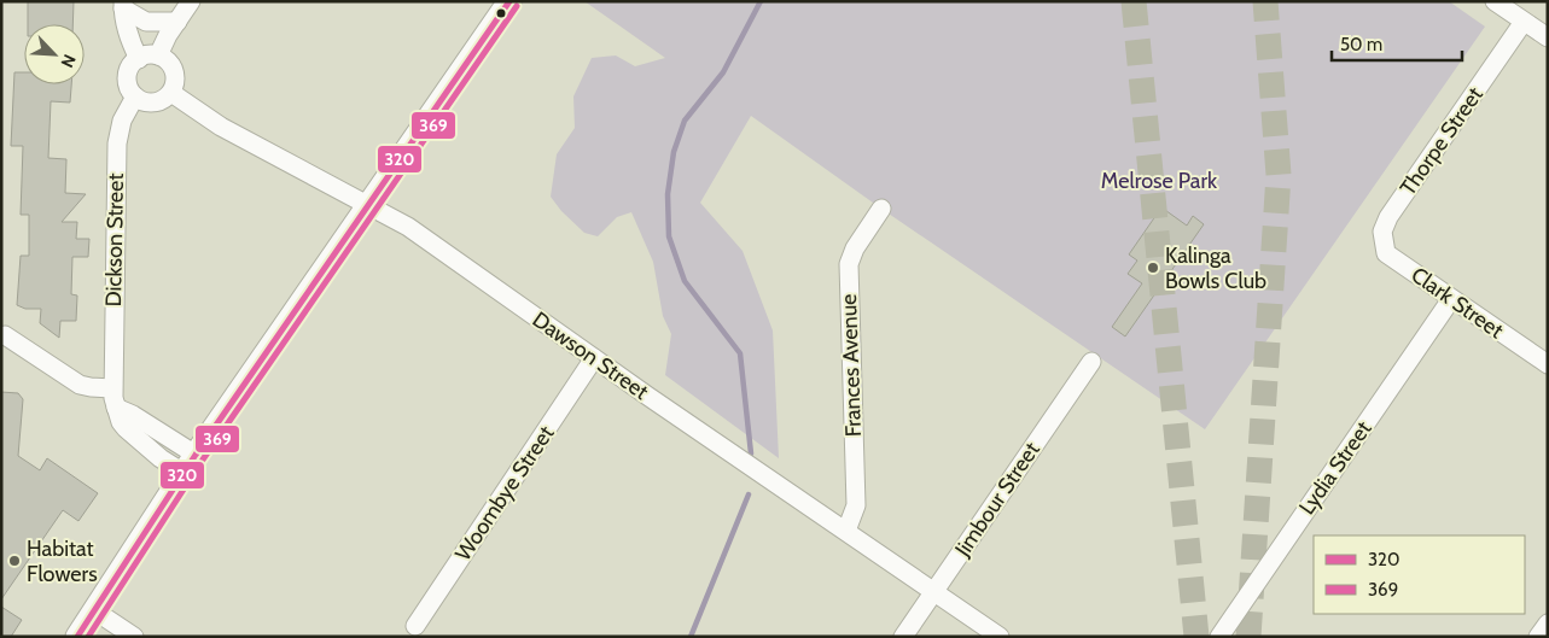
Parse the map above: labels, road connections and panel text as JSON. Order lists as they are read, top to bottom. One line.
{"streets":{"street":["Thorpe Street","Dickson Street","Clark Street","Dawson Street","Frances Avenue","Lydia Street","Woombye Street","Jimbour Street"]},"crossings":[["Thorpe Street","Clark Street"],["Dickson Street","Dawson Street"],["Clark Street","Lydia Street"],["Dawson Street","Frances Avenue"],["Dawson Street","Woombye Street"],["Dawson Street","Jimbour Street"]],"parks":["Melrose Park"],"places":["Kalinga Bowls Club","Habitat Flowers"],"lines":["transit line 320","transit line 369"],"legend":["320","369"],"scale_bar":"50 m","north":"bottom right"}
